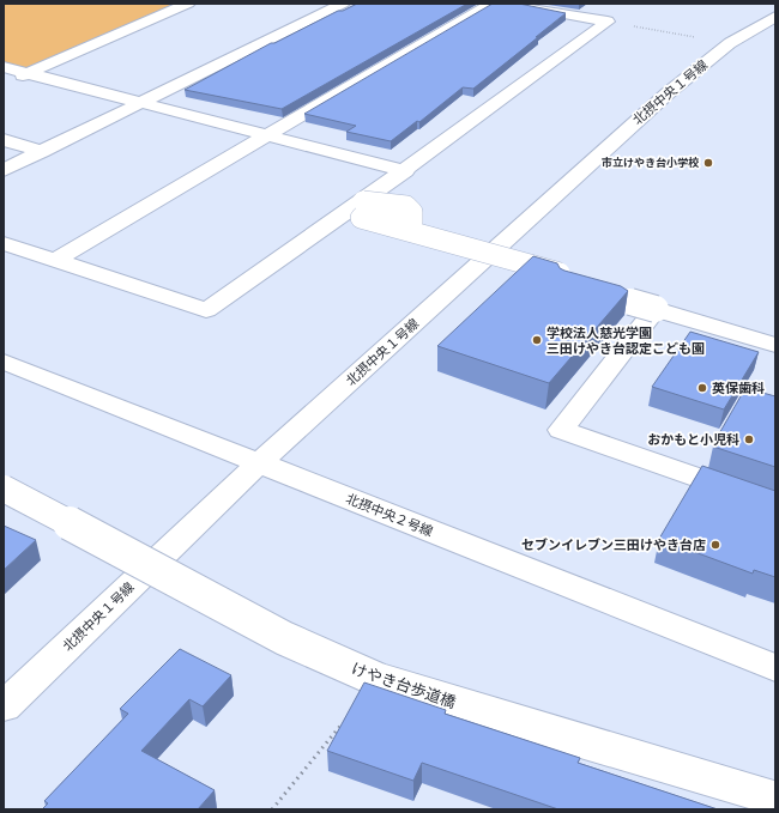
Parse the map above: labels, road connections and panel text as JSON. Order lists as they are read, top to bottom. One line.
{"streets":{"street":["北摂中央１号線","北摂中央２号線","けやき台歩道橋"]},"crossings":[["北摂中央１号線","北摂中央２号線"]],"places":["市立けやき台小学校","学校法人慈光学園 三田けやき台認定こども園","英保歯科","おかもと小児科","セブンイレブン三田けやき台店"]}
